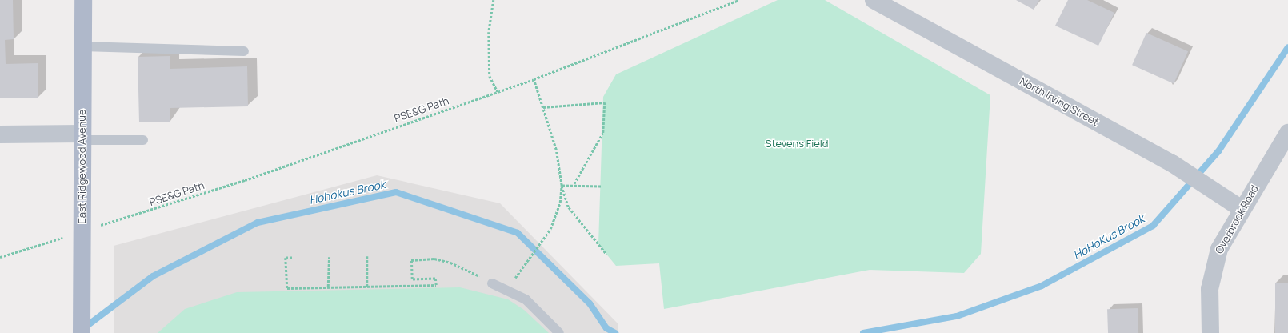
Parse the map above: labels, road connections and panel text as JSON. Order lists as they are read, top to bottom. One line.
{"streets":{"main road":["East Ridgewood Avenue"],"street":["North Irving Street","Overbrook Road"],"path":["PSE&G Path"]},"crossings":[["North Irving Street","Overbrook Road"]],"water":["Hohokus Brook","HoHoKus Brook"],"parks":["Stevens Field"]}
